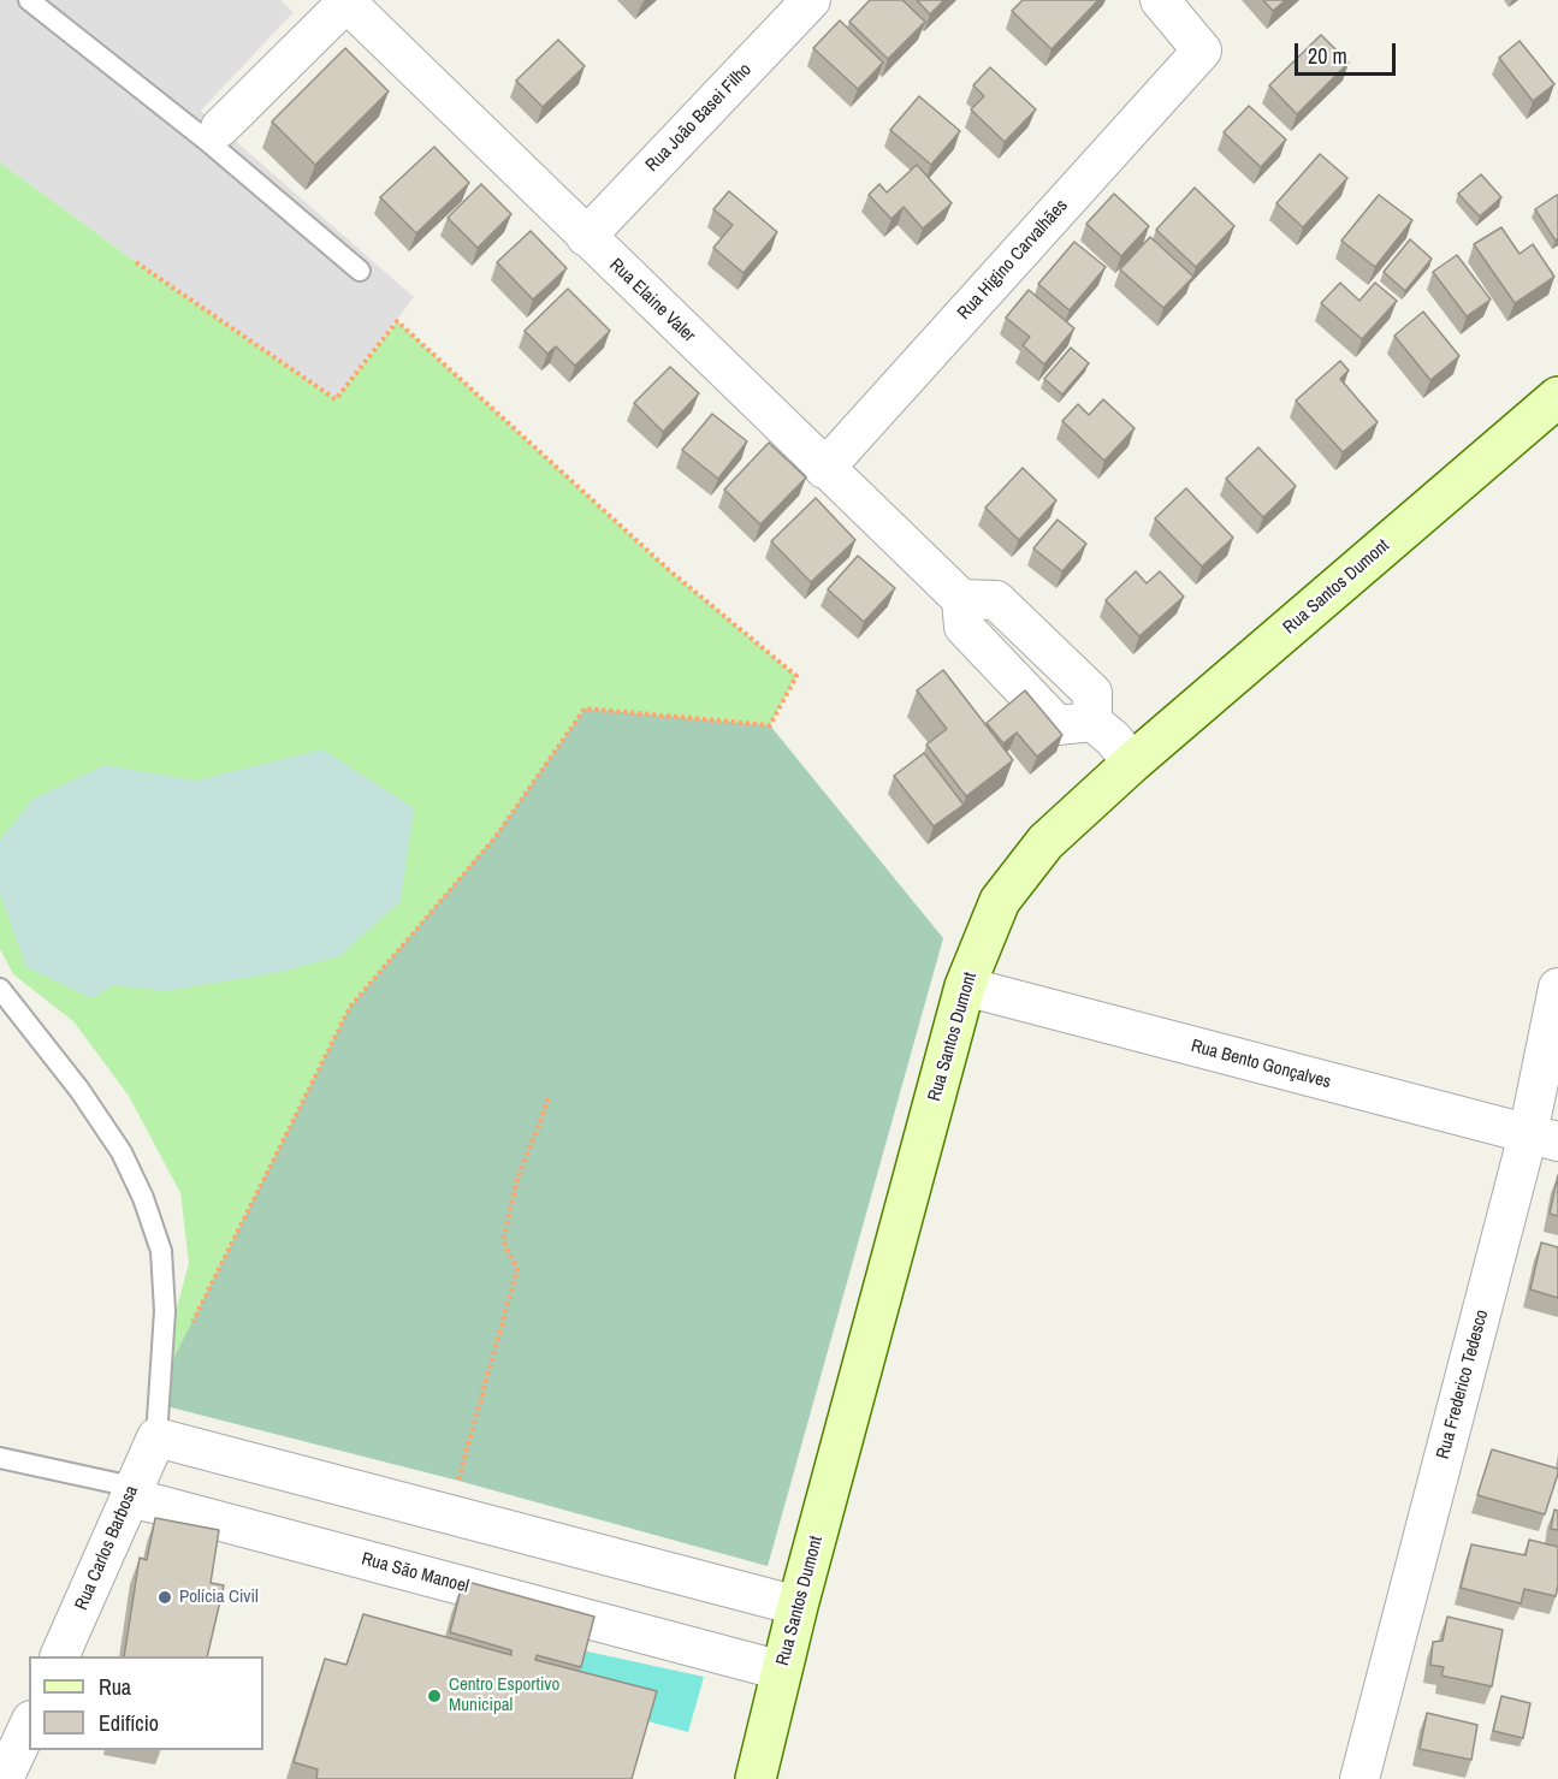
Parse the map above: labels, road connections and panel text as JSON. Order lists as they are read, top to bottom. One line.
{"streets":{"main road":["Rua Santos Dumont"],"street":["Rua João Basei Filho","Rua Higino Carvalhães","Rua Elaine Valer","Rua Bento Gonçalves","Rua Frederico Tedesco","Rua Carlos Barbosa","Rua São Manoel"]},"crossings":[["Rua João Basei Filho","Rua Elaine Valer"],["Rua Higino Carvalhães","Rua Elaine Valer"],["Rua Elaine Valer","Rua Santos Dumont"],["Rua Santos Dumont","Rua Bento Gonçalves"],["Rua Santos Dumont","Rua São Manoel"],["Rua Bento Gonçalves","Rua Frederico Tedesco"],["Rua Carlos Barbosa","Rua São Manoel"]],"places":["Polícia Civil","Centro Esportivo Municipal"],"legend":["Rua","Edifício"],"scale_bar":"20 m"}
